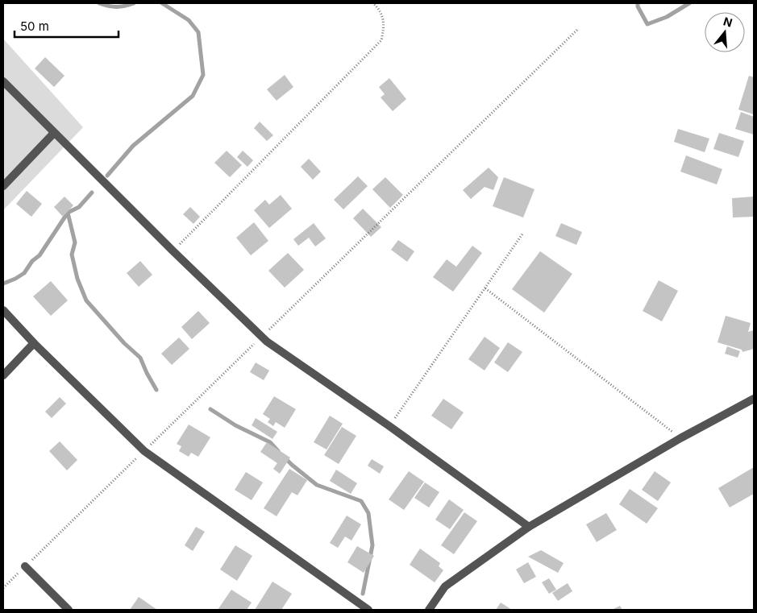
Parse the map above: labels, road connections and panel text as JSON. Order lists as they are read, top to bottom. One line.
{"scale_bar":"50 m","north":"top"}
